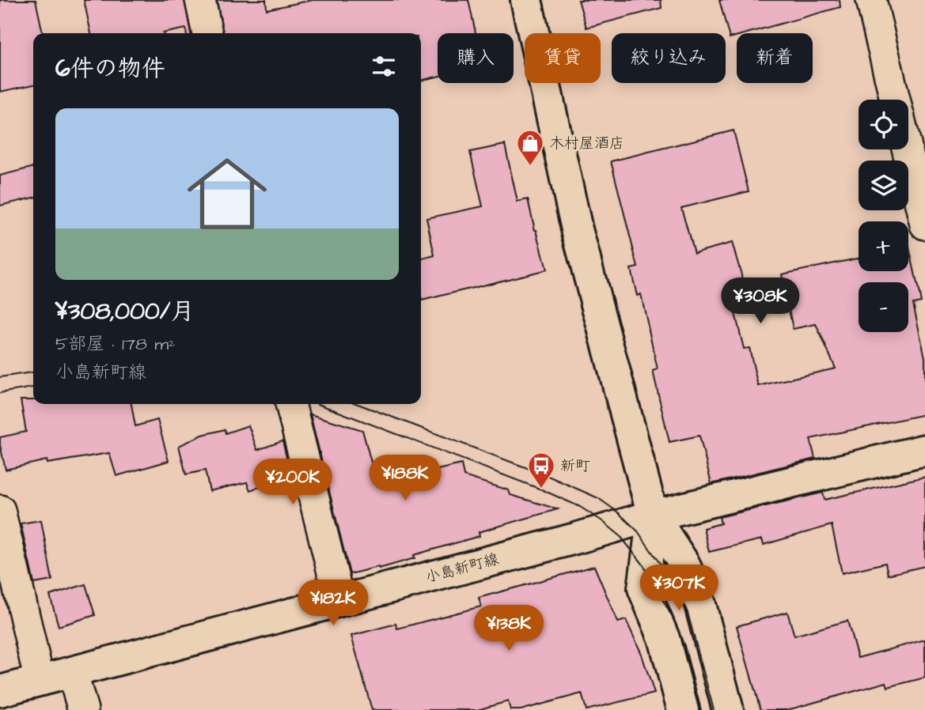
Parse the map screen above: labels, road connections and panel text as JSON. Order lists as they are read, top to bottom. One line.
{"streets":{"main road":["小島新町線"]},"places":{"shop":["木村屋酒店"],"bus stop":["新町"]},"page":{"chip":["購入","賃貸","絞り込み","新着"],"heading":"6件の物件","map_buttons":["+","−"],"list":[{"name":"¥308,000/月","note":"5部屋 · 178 m² · 小島新町線"}],"price":["¥308K","¥188K","¥200K","¥307K","¥182K","¥138K"]}}
